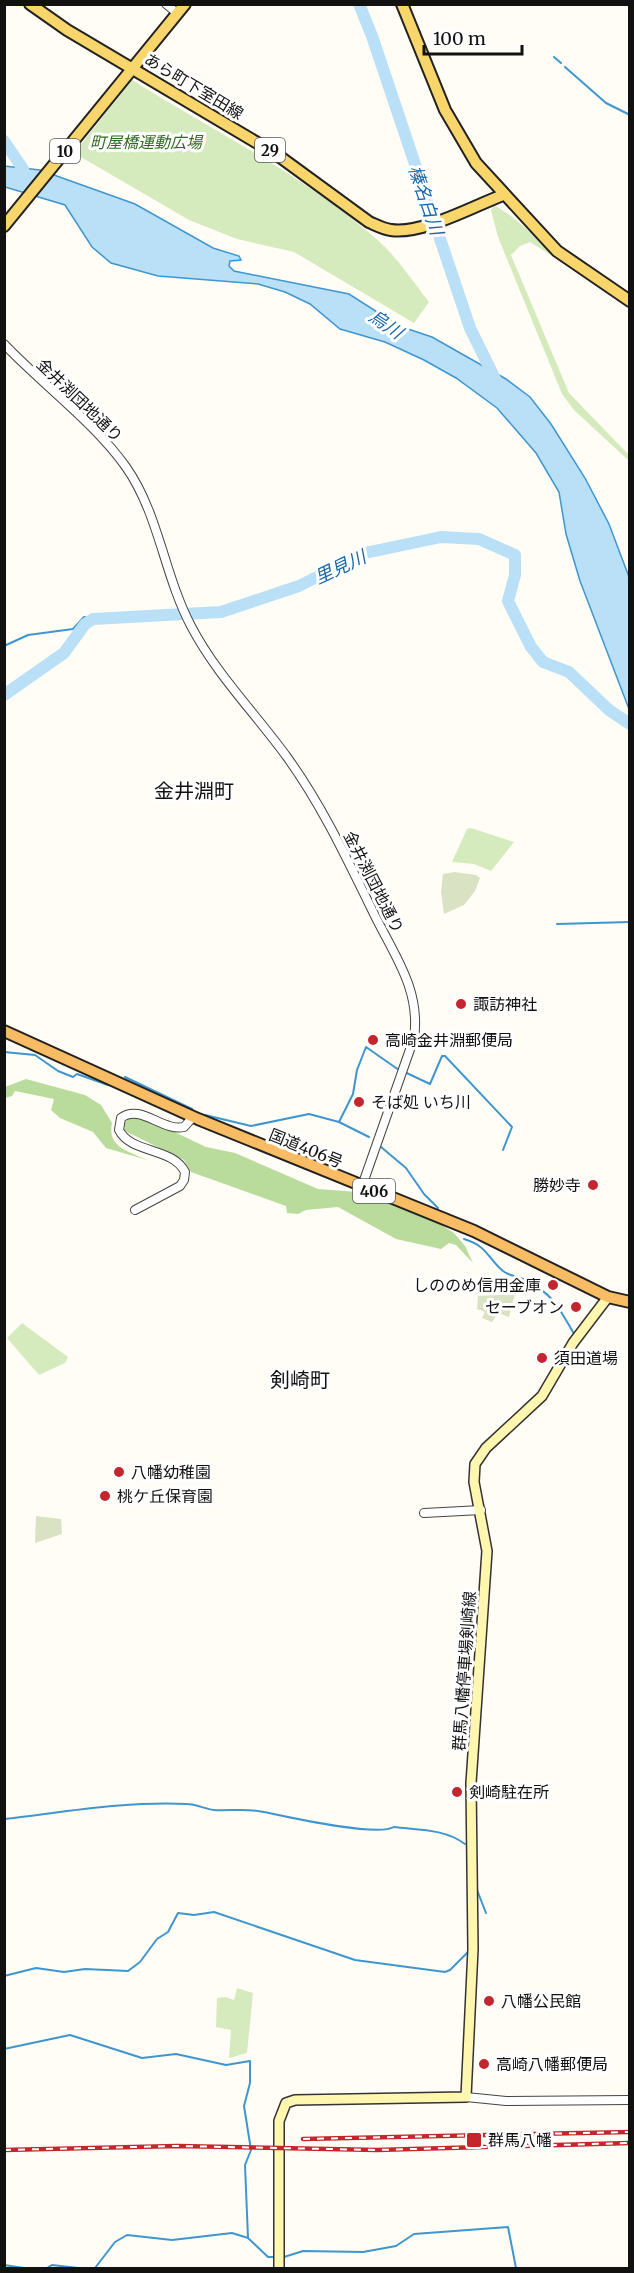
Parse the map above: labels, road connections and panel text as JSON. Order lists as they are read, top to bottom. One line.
{"streets":{"highway":["国道406号","406"],"main road":["あら町下室田線","29","10","群馬八幡停車場剣崎線"],"street":["金井渕団地通り"]},"crossings":[["あら町下室田線","10"],["金井渕団地通り","国道406号"],["国道406号","群馬八幡停車場剣崎線"]],"districts":["金井淵町","剣崎町"],"water":["榛名白川","烏川","里見川"],"parks":["町屋橋運動広場"],"places":{"other":["諏訪神社","高崎金井淵郵便局","そば処 いち川","勝妙寺","しののめ信用金庫","セーブオン","須田道場","八幡幼稚園","桃ケ丘保育園","剣崎駐在所","八幡公民館","高崎八幡郵便局"],"transit":["群馬八幡"]},"scale_bar":"100 m"}
